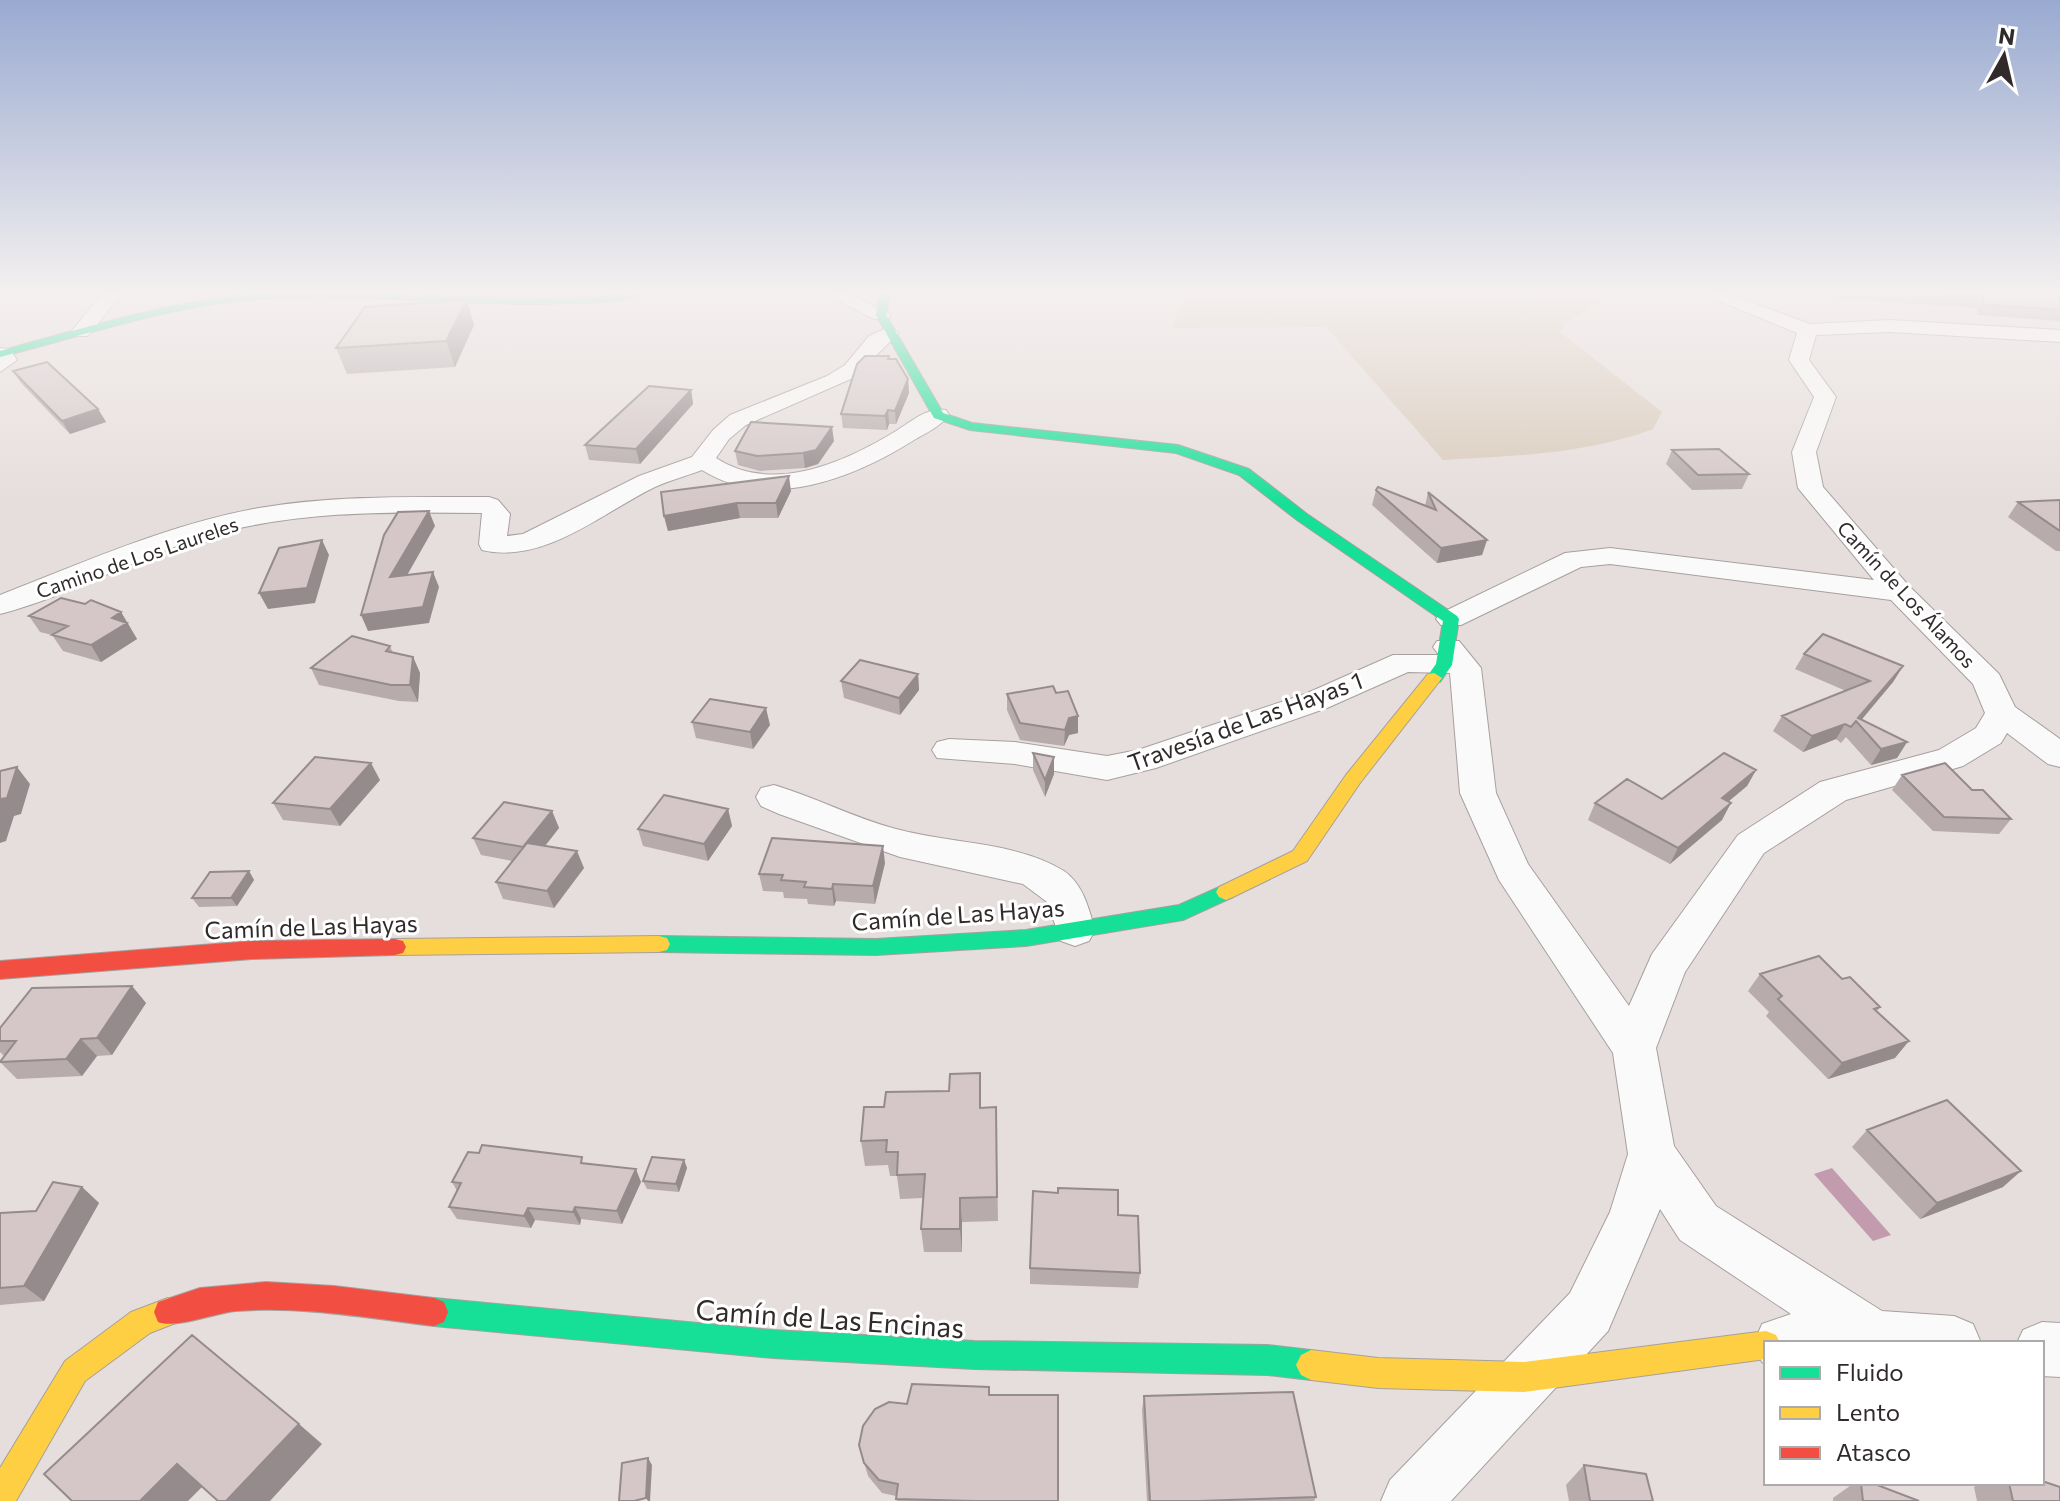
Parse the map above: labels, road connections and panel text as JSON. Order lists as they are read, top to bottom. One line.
{"streets":{"street":["Camino de Los Laureles","Camín de Los Álamos","Travesía de Las Hayas 1","Camín de Las Hayas","Camín de Las Encinas"]},"crossings":[["Travesía de Las Hayas 1","Camín de Las Hayas"]],"legend":["Fluido","Lento","Atasco"],"north":"top"}
